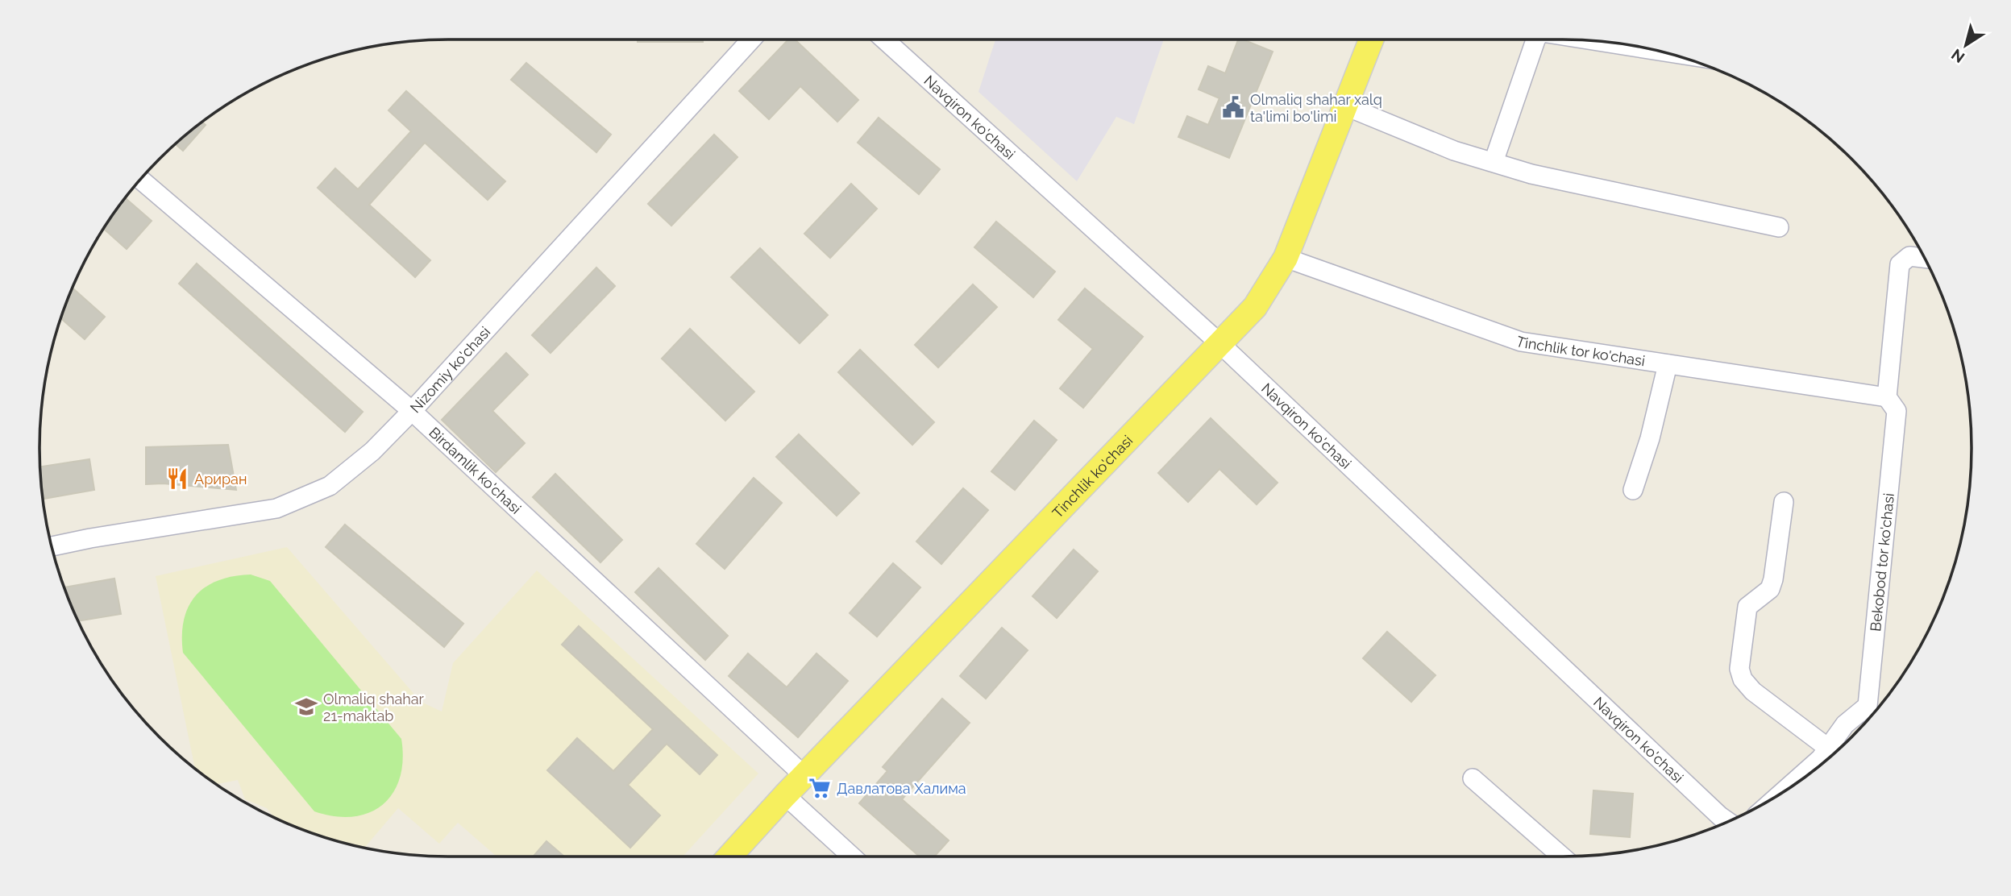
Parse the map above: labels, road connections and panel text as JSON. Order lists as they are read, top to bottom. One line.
{"streets":{"main road":["Tinchlik ko'chasi"],"street":["Navqiron ko'chasi","Tinchlik tor ko'chasi","Nizomiy ko'chasi","Birdamlik ko'chasi","Bekobod tor ko'chasi"]},"crossings":[["Navqiron ko'chasi","Tinchlik ko'chasi"],["Tinchlik tor ko'chasi","Tinchlik ko'chasi"],["Tinchlik tor ko'chasi","Bekobod tor ko'chasi"],["Nizomiy ko'chasi","Birdamlik ko'chasi"],["Birdamlik ko'chasi","Tinchlik ko'chasi"]],"places":{"public building":["Olmaliq shahar xalq ta'limi bo'limi"],"restaurant":["Ариран"],"school or university":["Olmaliq shahar 21-maktab"],"supermarket":["Давлатова Халима"]},"north":"bottom left"}
